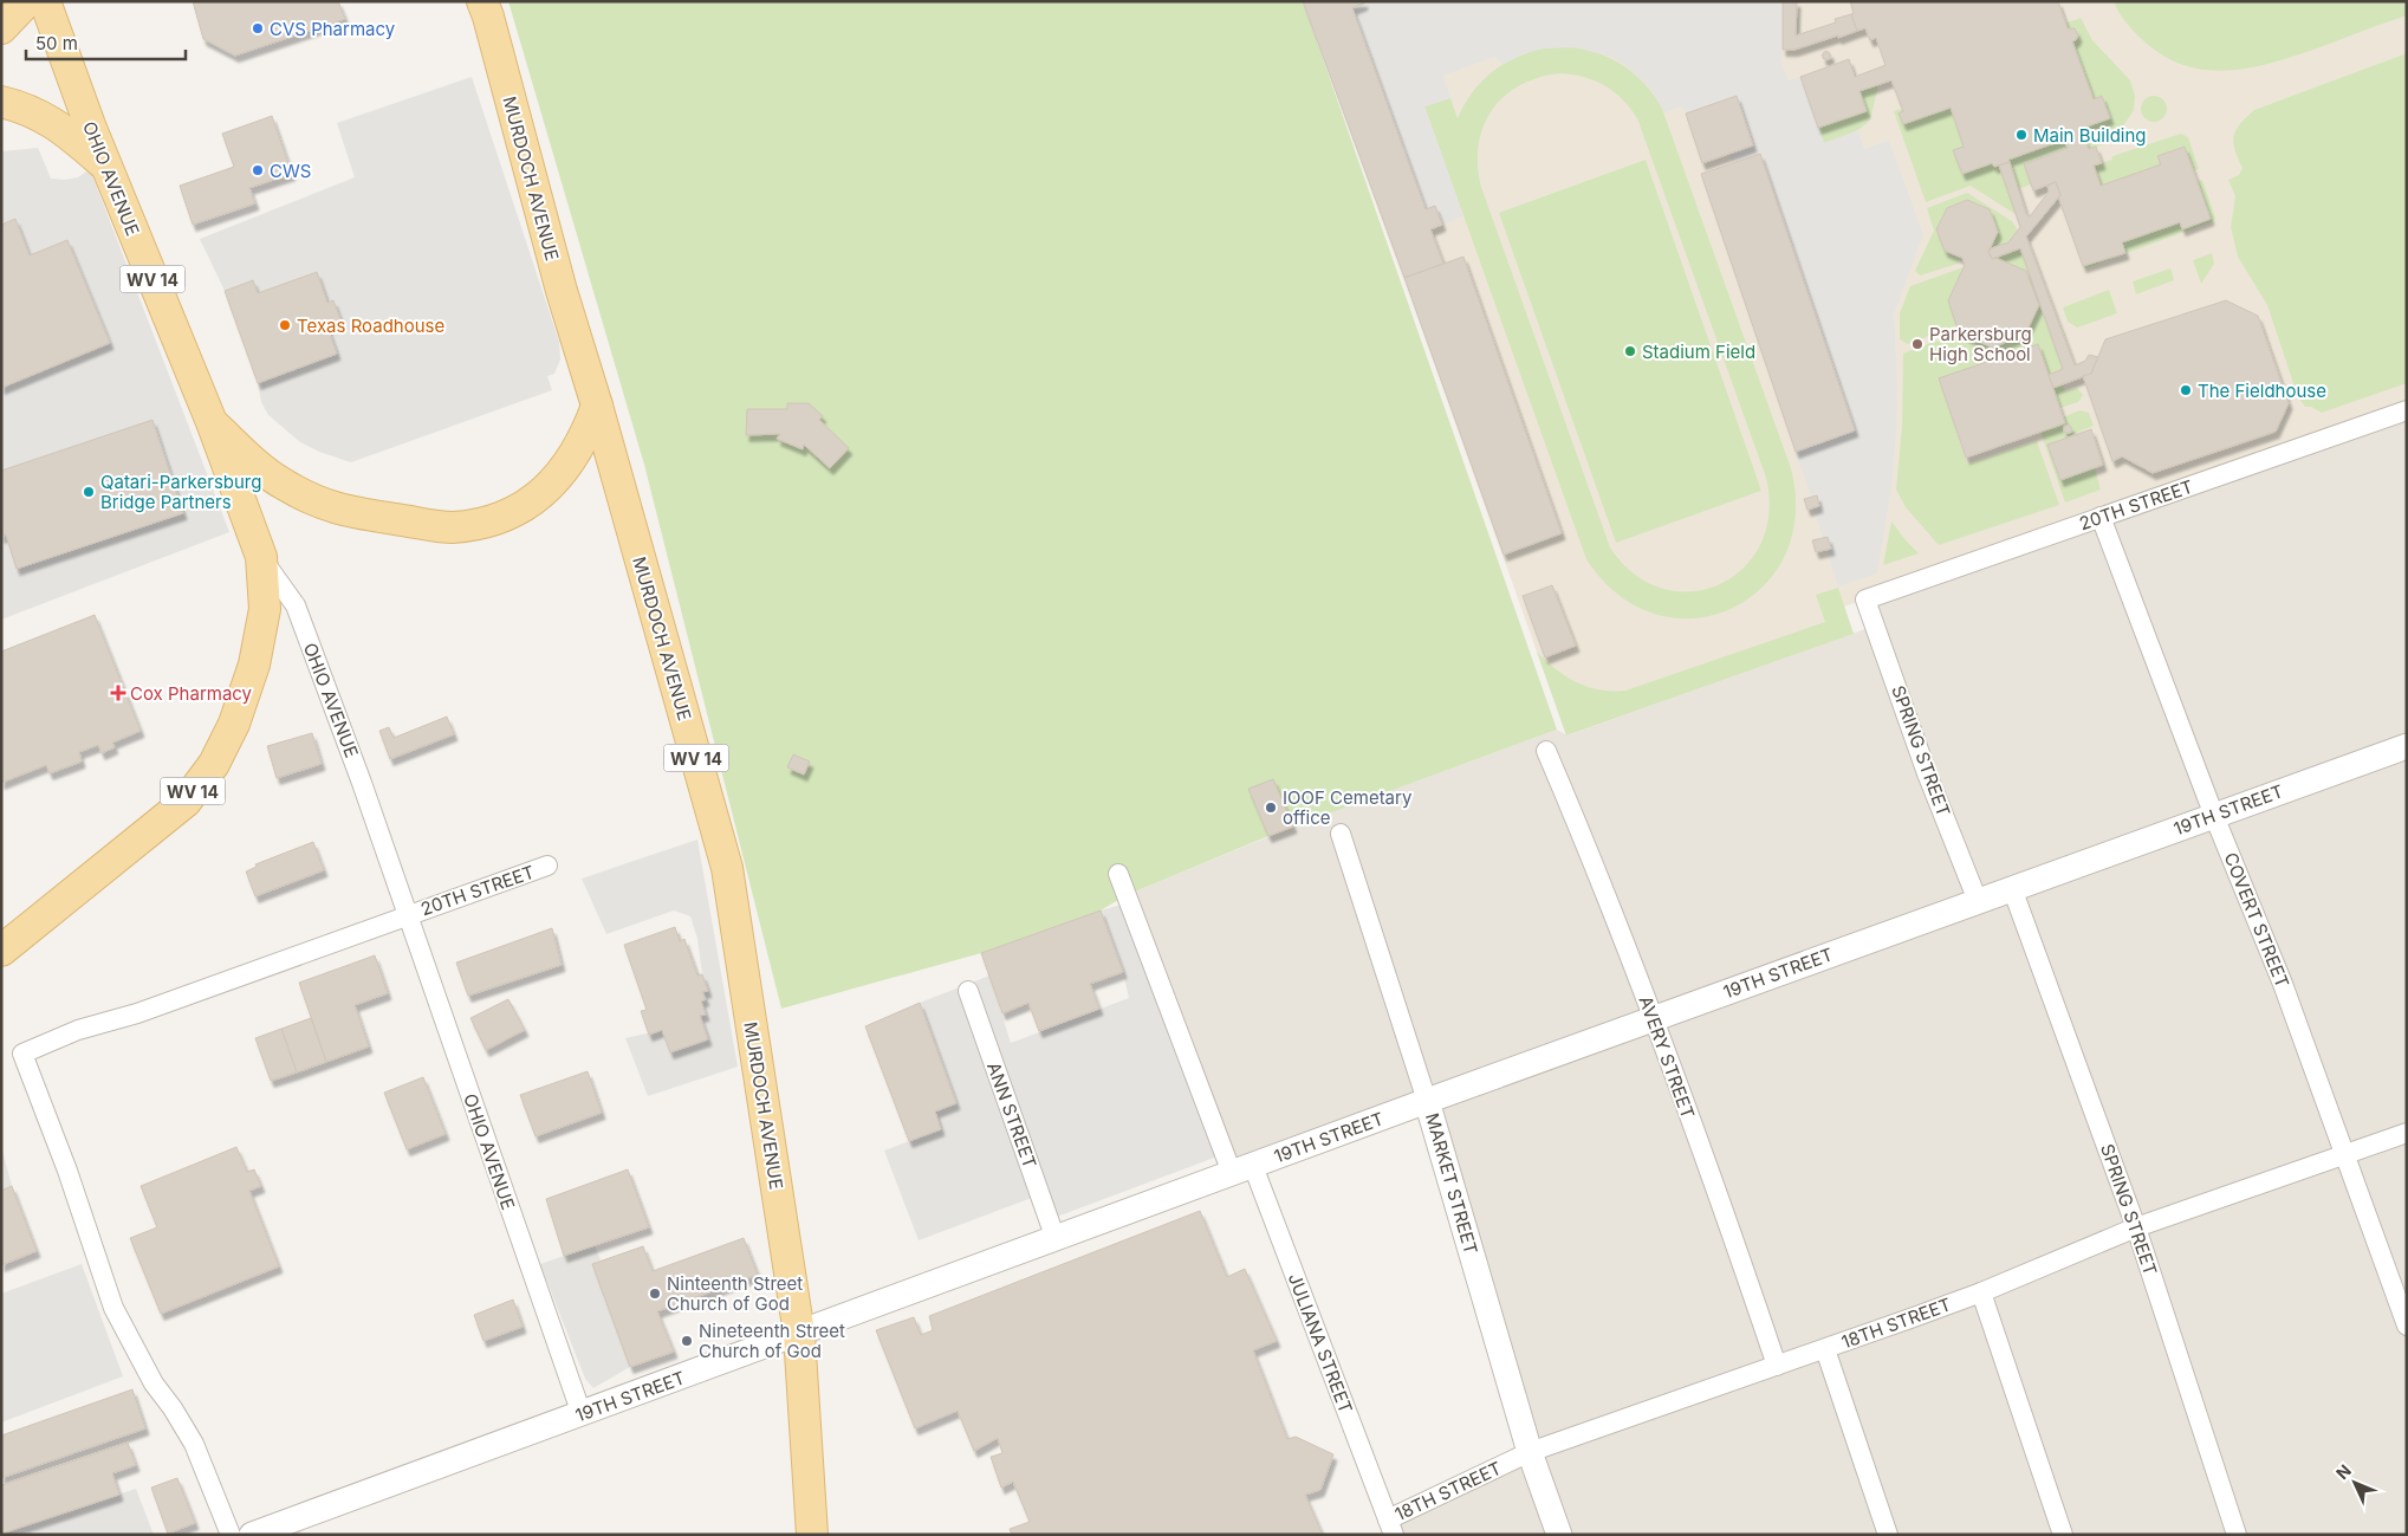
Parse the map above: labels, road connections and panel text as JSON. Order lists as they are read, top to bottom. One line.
{"streets":{"main road":["OHIO AVENUE","MURDOCH AVENUE","WV 14"],"street":["20TH STREET","SPRING STREET","19TH STREET","COVERT STREET","AVERY STREET","ANN STREET","MARKET STREET","18TH STREET","JULIANA STREET"]},"crossings":[["OHIO AVENUE","WV 14"],["OHIO AVENUE","20TH STREET"],["OHIO AVENUE","19TH STREET"],["MURDOCH AVENUE","19TH STREET"],["20TH STREET","SPRING STREET"],["20TH STREET","COVERT STREET"],["SPRING STREET","19TH STREET"],["SPRING STREET","18TH STREET"],["19TH STREET","COVERT STREET"],["19TH STREET","AVERY STREET"],["19TH STREET","ANN STREET"],["19TH STREET","MARKET STREET"],["19TH STREET","JULIANA STREET"],["COVERT STREET","18TH STREET"],["AVERY STREET","18TH STREET"],["MARKET STREET","18TH STREET"],["18TH STREET","JULIANA STREET"]],"places":{"other":["CVS Pharmacy","Main Building","CWS","Texas Roadhouse","Parkersburg High School","Stadium Field","The Fieldhouse","Qatari-Parkersburg Bridge Partners","IOOF Cemetary office","Ninteenth Street Church of God","Nineteenth Street Church of God"],"health":["Cox Pharmacy"]},"scale_bar":"50 m","north":"top left"}
